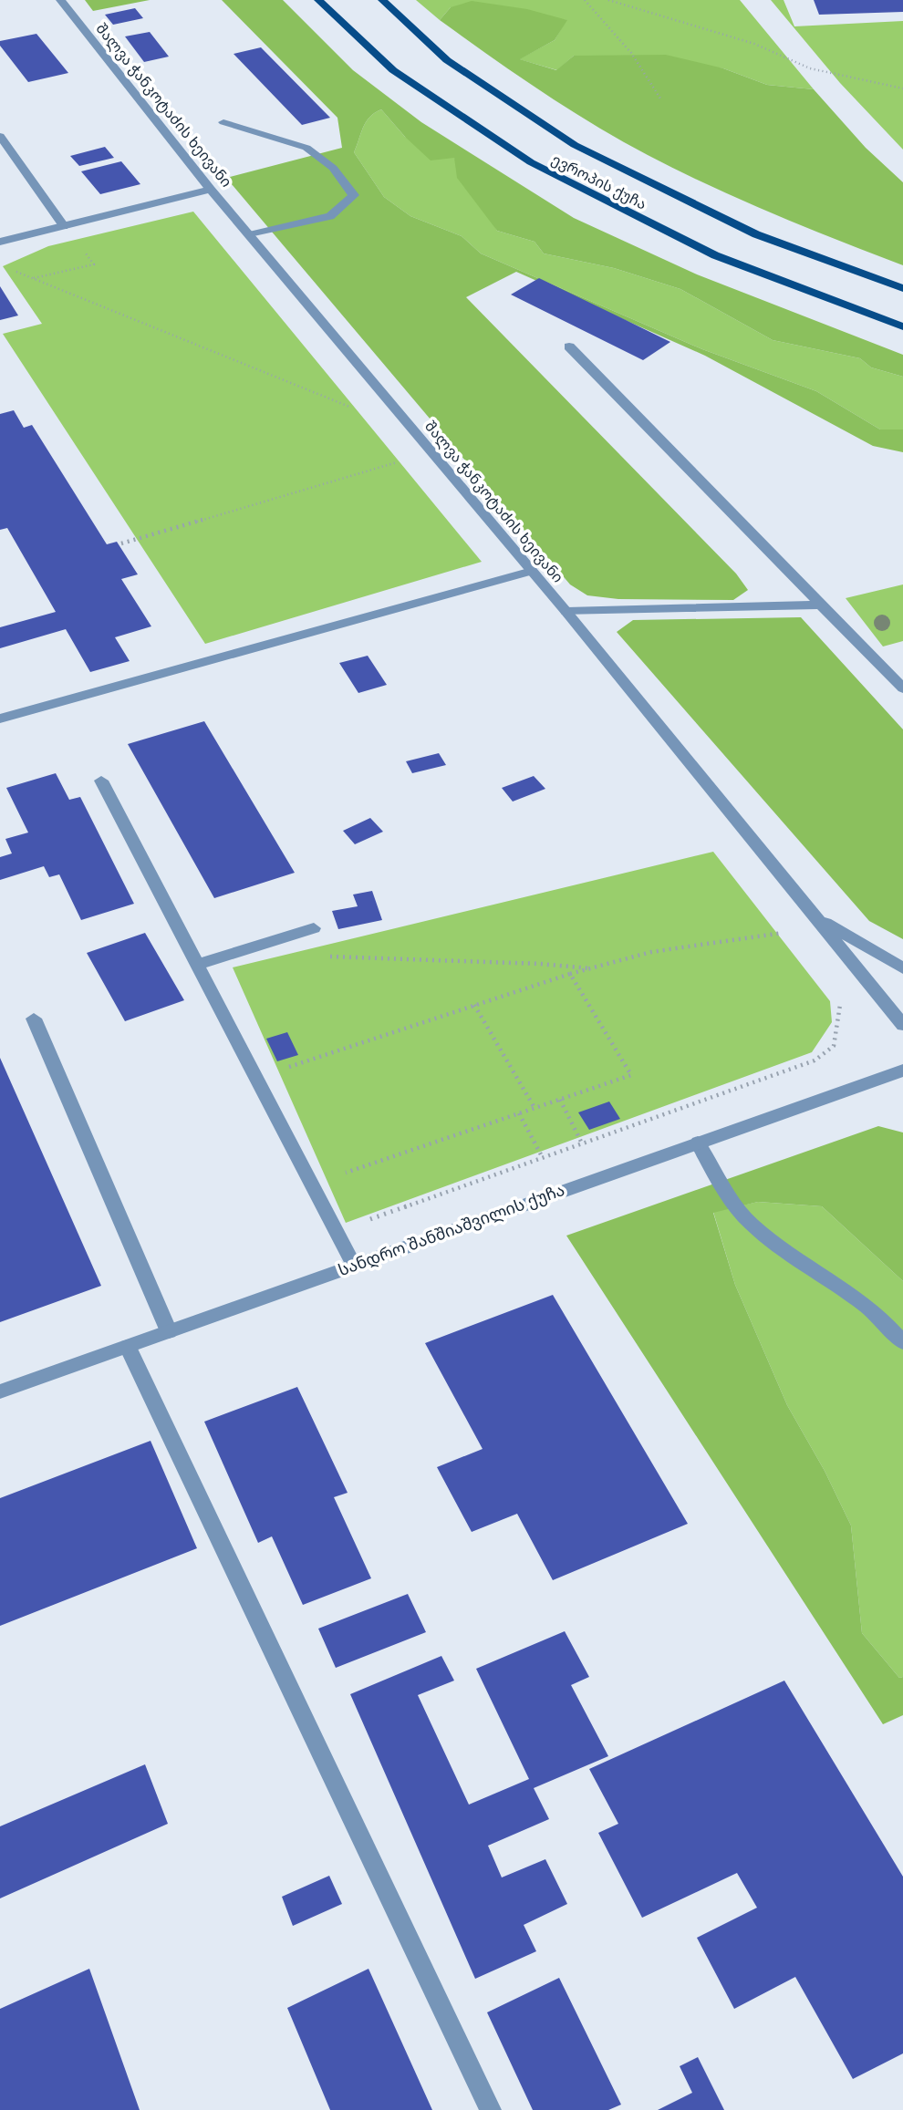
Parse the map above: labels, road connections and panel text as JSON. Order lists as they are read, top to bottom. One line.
{"streets":{"main road":["ევროპის ქუჩა"],"street":["შალვა ჭანკოტაძის ხეივანი","სანდრო შანშიაშვილის ქუჩა"]}}
